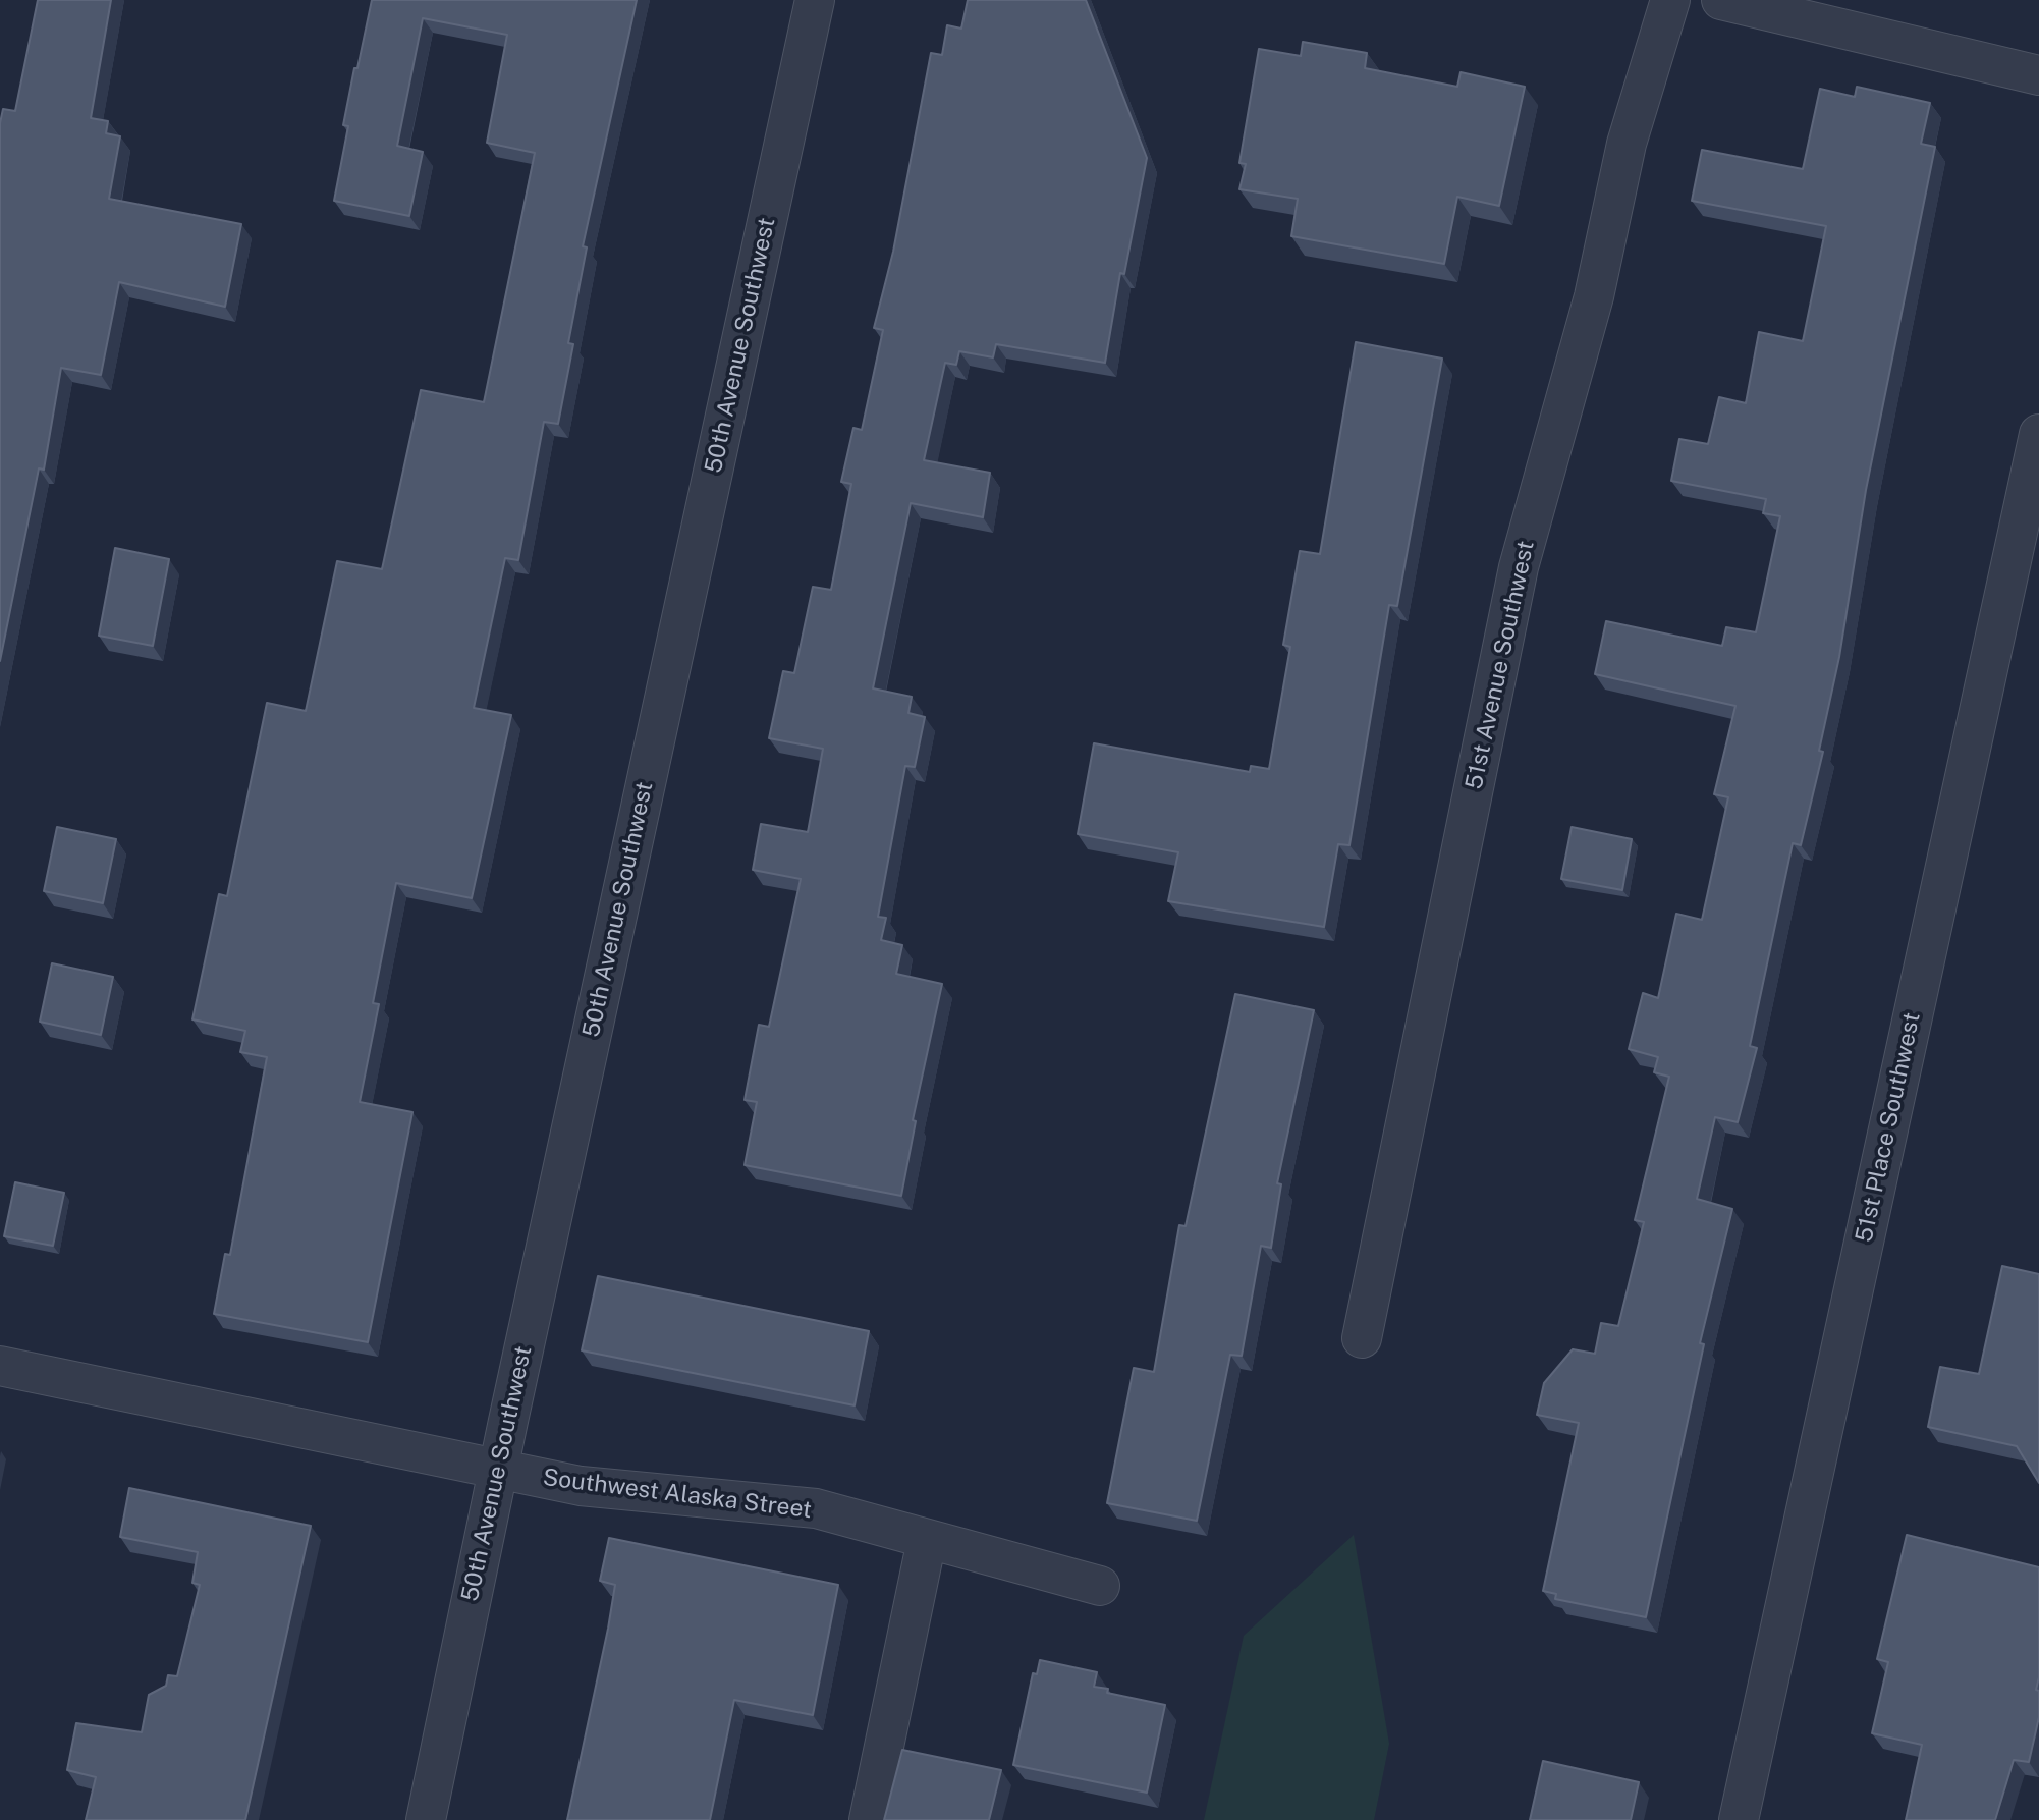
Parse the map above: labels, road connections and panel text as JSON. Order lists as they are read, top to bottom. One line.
{"streets":{"street":["50th Avenue Southwest","51st Avenue Southwest","51st Place Southwest","Southwest Alaska Street"]},"crossings":[["50th Avenue Southwest","Southwest Alaska Street"]]}
